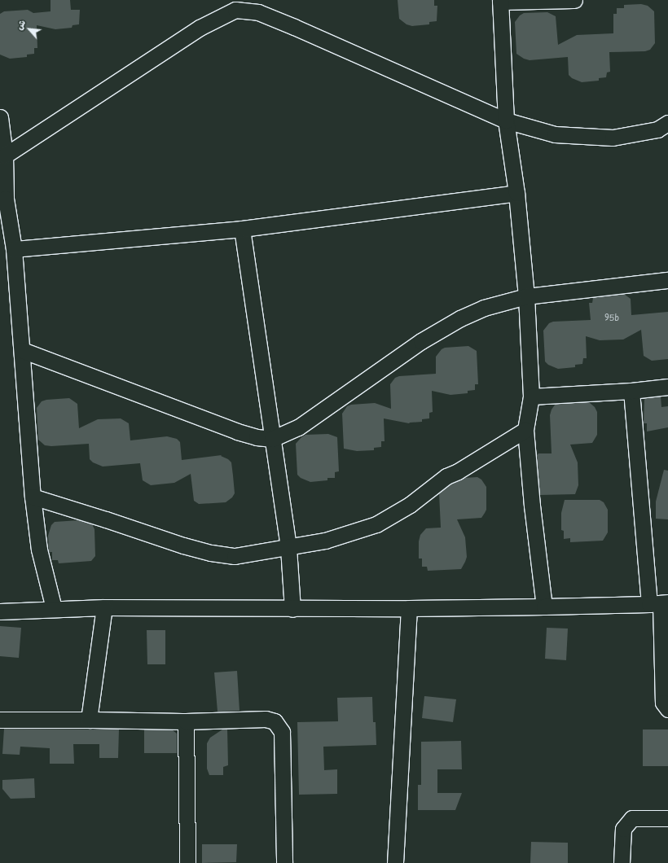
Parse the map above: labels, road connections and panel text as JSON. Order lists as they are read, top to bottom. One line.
{"house_numbers":["95b"],"north":"top left"}
